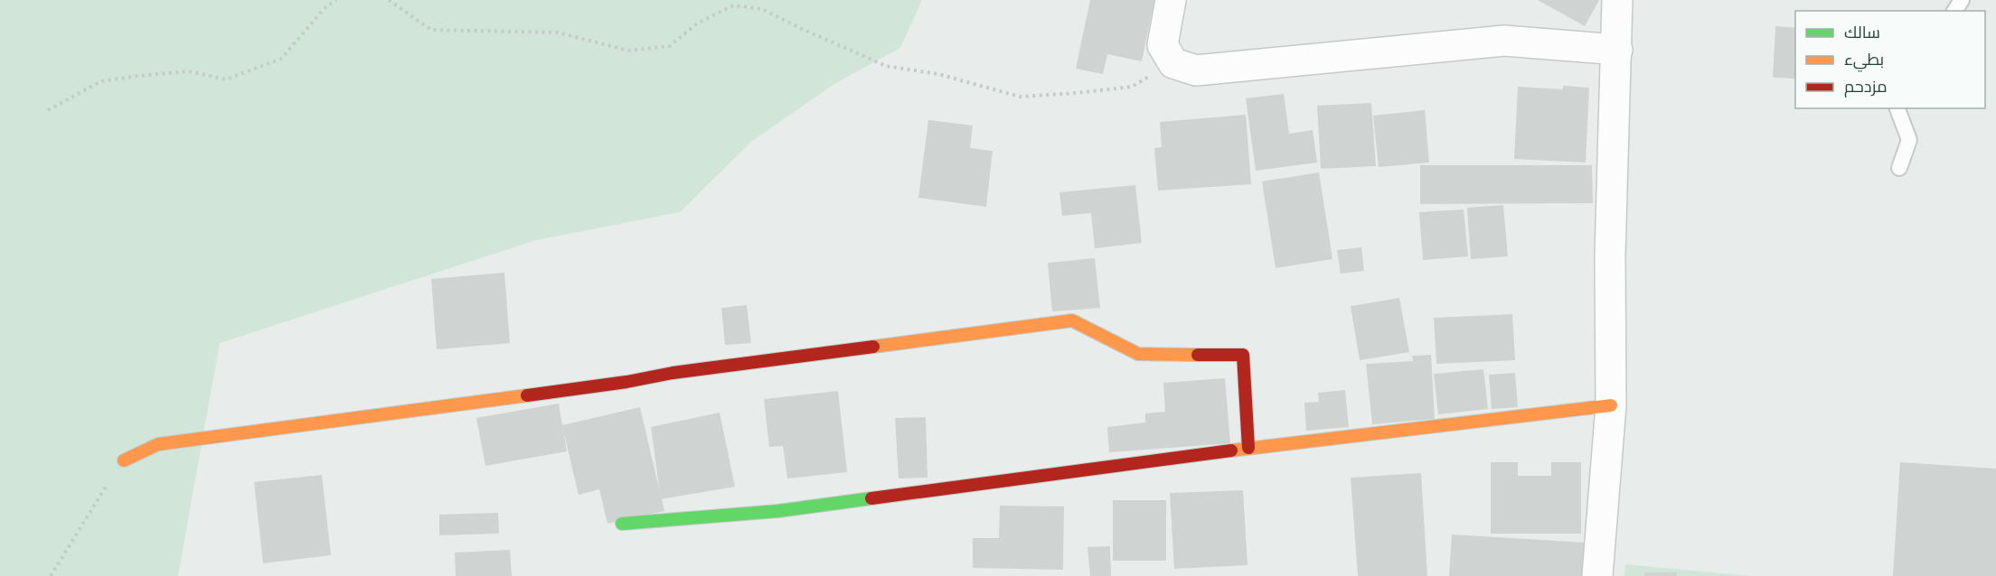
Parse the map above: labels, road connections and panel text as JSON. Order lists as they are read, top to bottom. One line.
{"legend":["سالك","بطيء","مزدحم"]}
